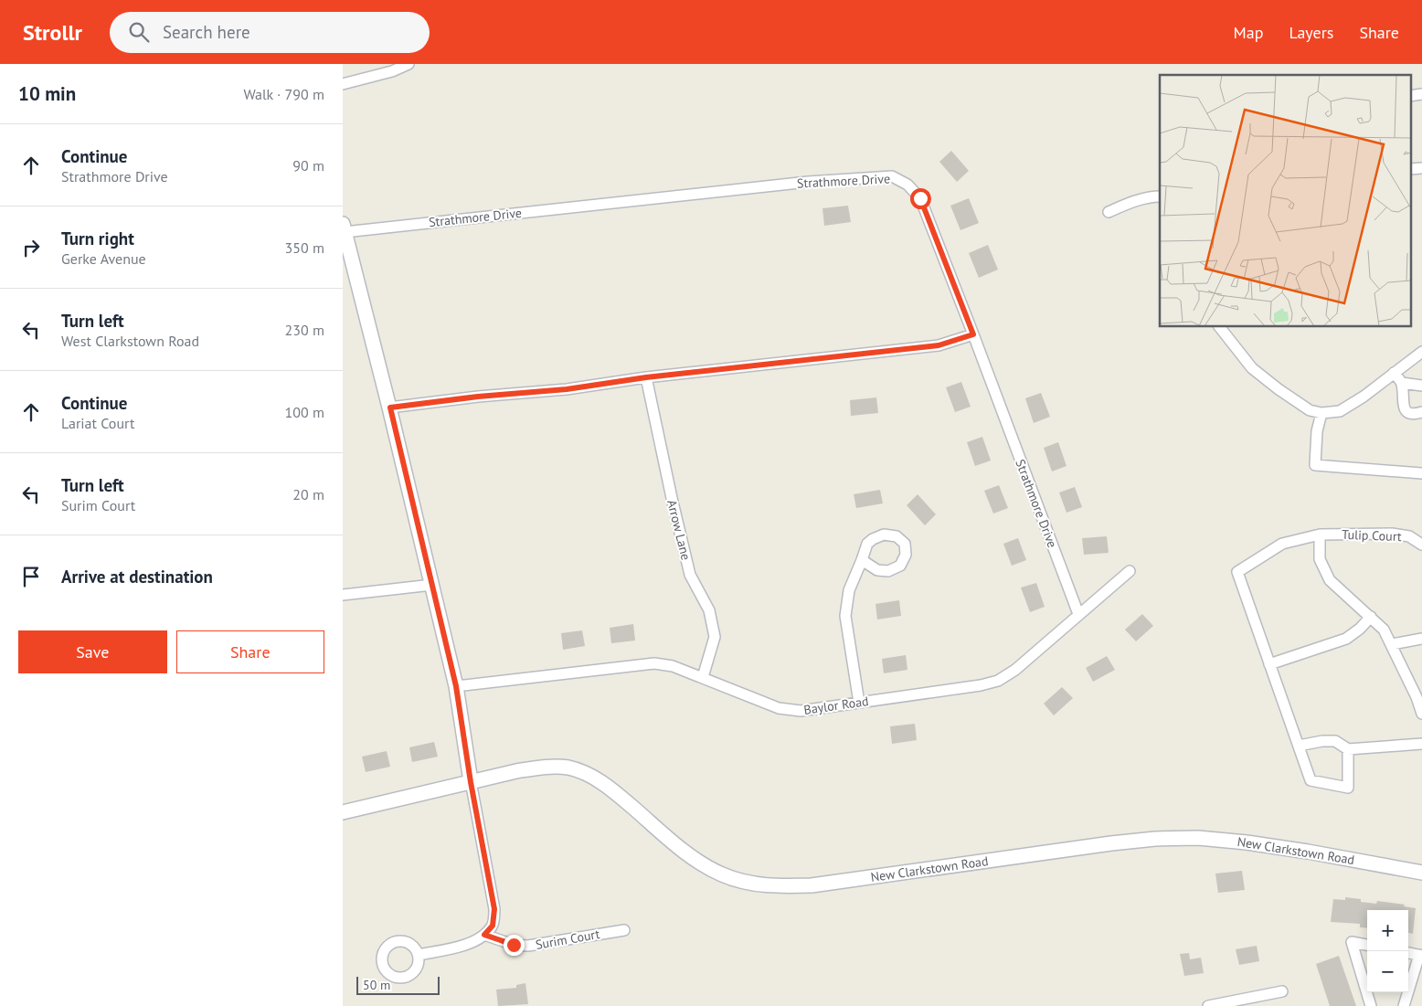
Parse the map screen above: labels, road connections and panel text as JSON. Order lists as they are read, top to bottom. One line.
{"streets":{"street":["Strathmore Drive","Arrow Lane","Tulip Court","Baylor Road","New Clarkstown Road","Surim Court"]},"crossings":[["Strathmore Drive","Baylor Road"],["Arrow Lane","Baylor Road"]],"scale_bar":"50 m","page":{"header":"Strollr","search":"Search here","nav":["Map","Layers","Share"],"heading":["10 min","Walk · 790 m"],"list":[["Continue","Strathmore Drive","90 m"],["Turn right","Gerke Avenue","350 m"],["Turn left","West Clarkstown Road","230 m"],["Continue","Lariat Court","100 m"],["Turn left","Surim Court","20 m"],"Arrive at destination"],"buttons":["Save","Share"],"map_buttons":["+","−"],"scale":"50 m"}}
